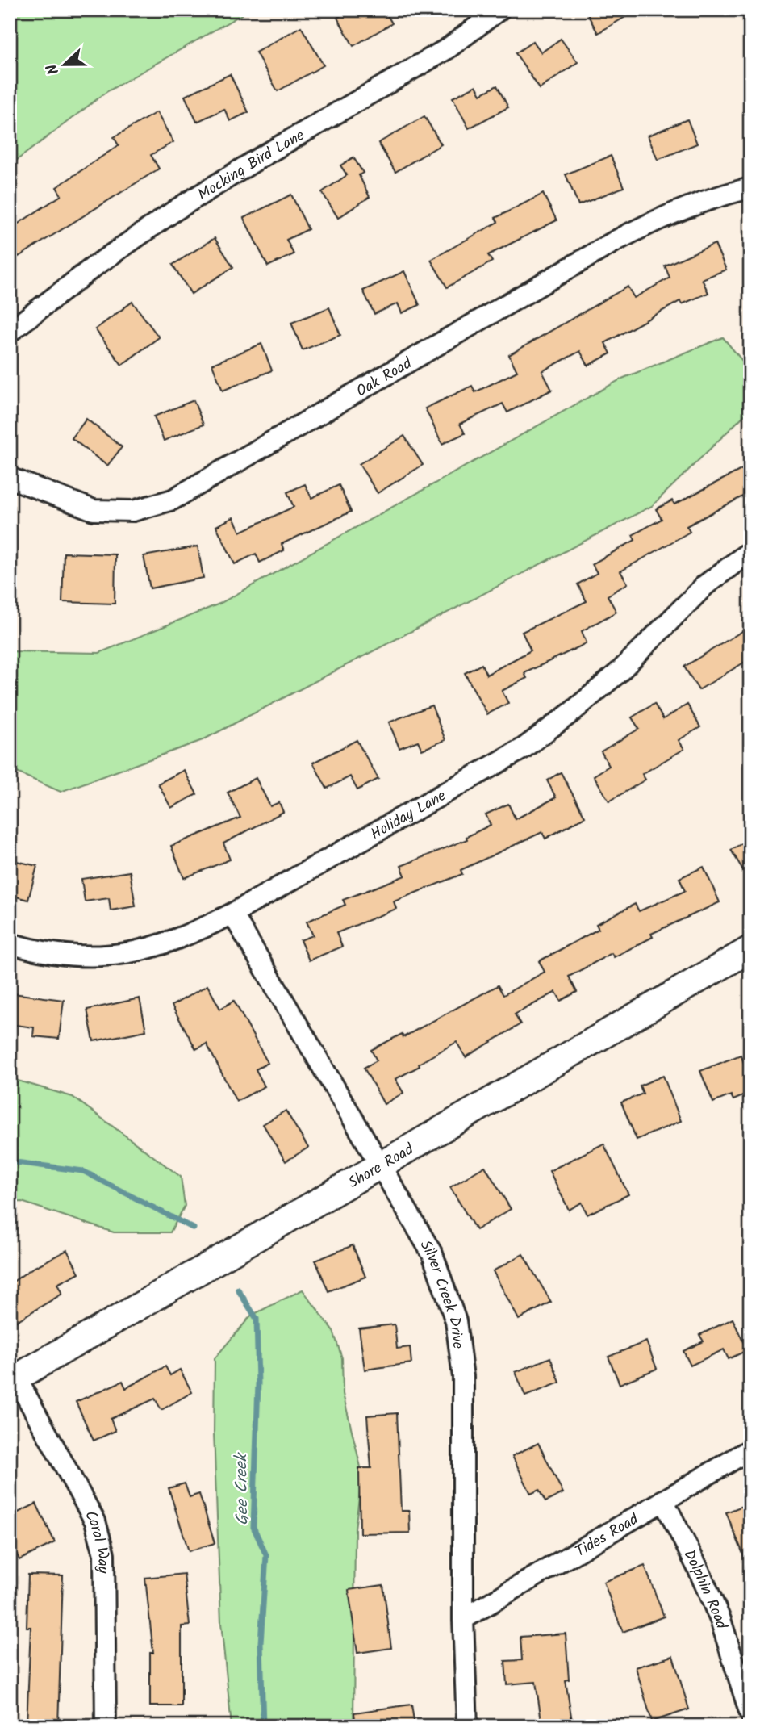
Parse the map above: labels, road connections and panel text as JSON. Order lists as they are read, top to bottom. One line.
{"streets":{"street":["Mocking Bird Lane","Oak Road","Holiday Lane","Shore Road","Silver Creek Drive","Tides Road","Coral Way","Dolphin Road"]},"crossings":[["Holiday Lane","Silver Creek Drive"],["Shore Road","Silver Creek Drive"],["Shore Road","Coral Way"],["Silver Creek Drive","Tides Road"],["Tides Road","Dolphin Road"]],"water":["Gee Creek"],"north":"left"}
